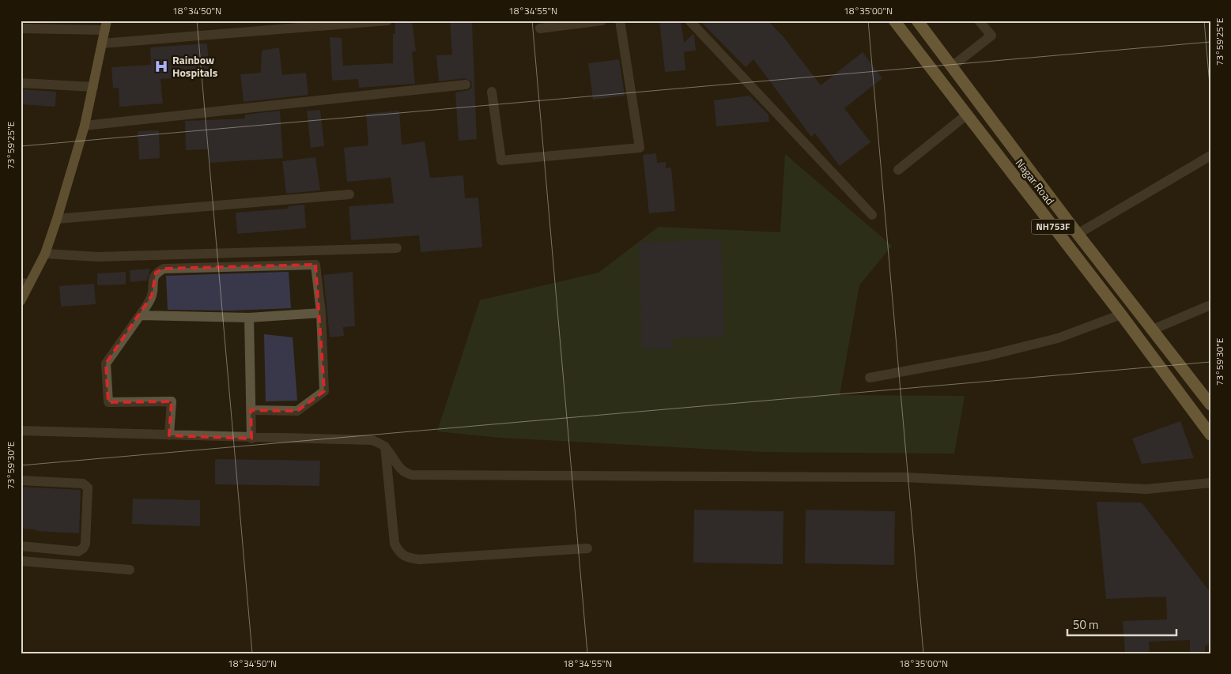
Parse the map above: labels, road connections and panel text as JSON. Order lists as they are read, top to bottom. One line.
{"streets":{"highway":["Nagar Road","NH753F"]},"places":{"hospital":["Rainbow Hospitals"]},"scale_bar":"50 m","coordinates":["18°34'50\"N","18°34'55\"N","18°35'00\"N","73°59'25\"E","73°59'30\"E"]}
